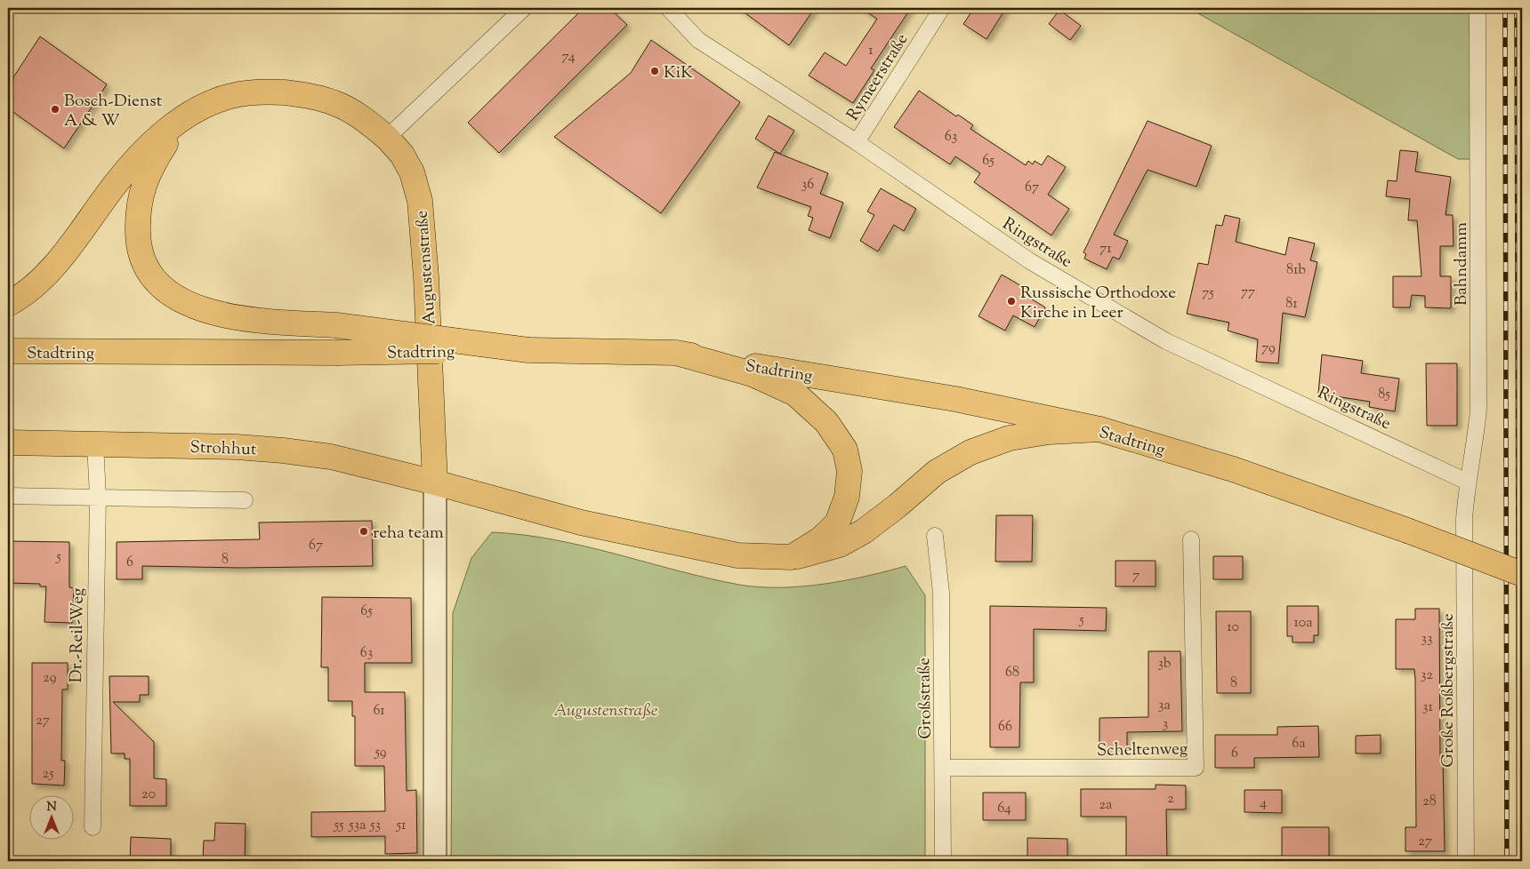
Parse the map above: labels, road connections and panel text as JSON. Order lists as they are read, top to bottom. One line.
{"streets":{"main road":["Augustenstraße","Stadtring","Strohhut"],"street":["Rymeerstraße","Ringstraße","Bahndamm","Dr.-Reil-Weg","Große Roßbergstraße","Großstraße","Scheltenweg"]},"crossings":[["Rymeerstraße","Ringstraße"],["Ringstraße","Bahndamm"],["Bahndamm","Große Roßbergstraße"],["Augustenstraße","Strohhut"],["Stadtring","Strohhut"],["Strohhut","Dr.-Reil-Weg"],["Großstraße","Scheltenweg"]],"parks":["Augustenstraße"],"places":["KiK","Bosch-Dienst A & W","Russische Orthodoxe Kirche in Leer","reha team"],"house_numbers":["1","74","63","65","36","67","71","81b","77","75","81","79","85","67","5","8","6","7","65","5","10a","10","33","63","3b","68","32","29","8","3a","31","61","27","3","66","6a","59","6","25","20","2","28","4","2a","64","55","53a","53","51","27"],"north":"top"}
